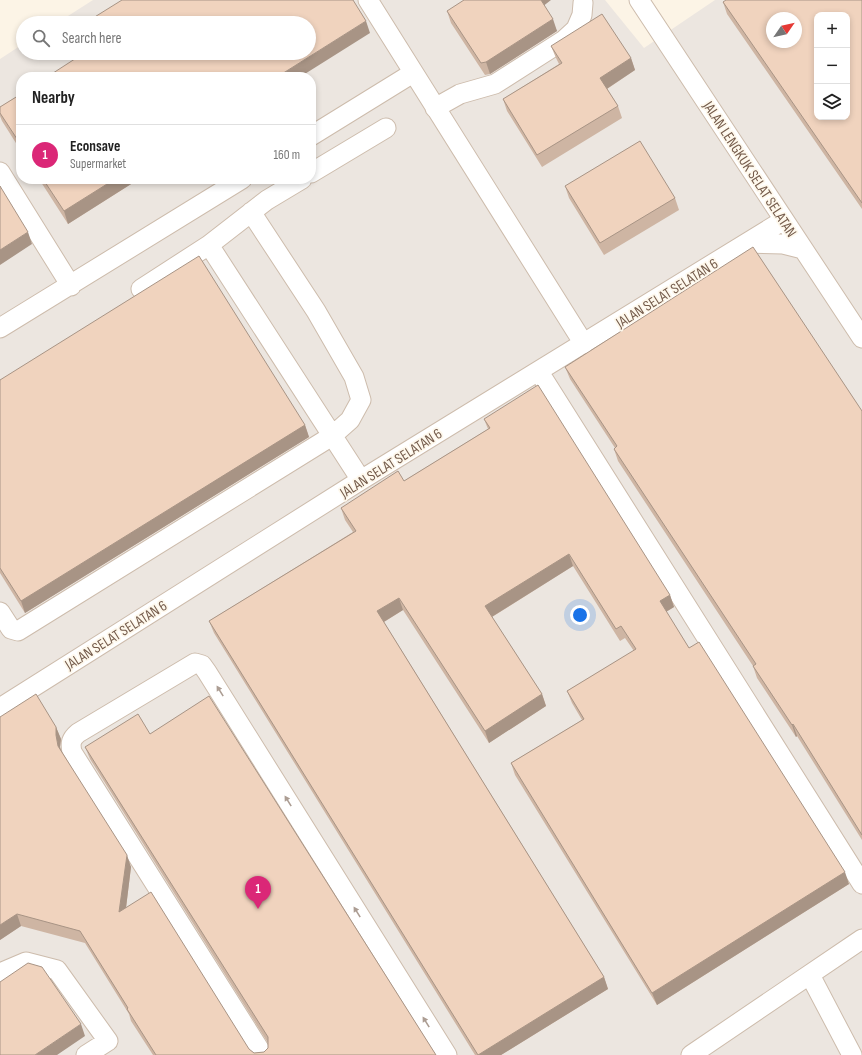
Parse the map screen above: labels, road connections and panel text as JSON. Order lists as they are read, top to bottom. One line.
{"streets":{"street":["JALAN LENGKUK SELAT SELATAN","JALAN SELAT SELATAN 6"]},"crossings":[["JALAN LENGKUK SELAT SELATAN","JALAN SELAT SELATAN 6"]],"north":"top right","page":{"map_buttons":["+","−"],"search":"Search here","heading":"Nearby","list":[{"mark":"1","name":"Econsave","note":"Supermarket","value":"160 m"}],"pins":"1"}}
